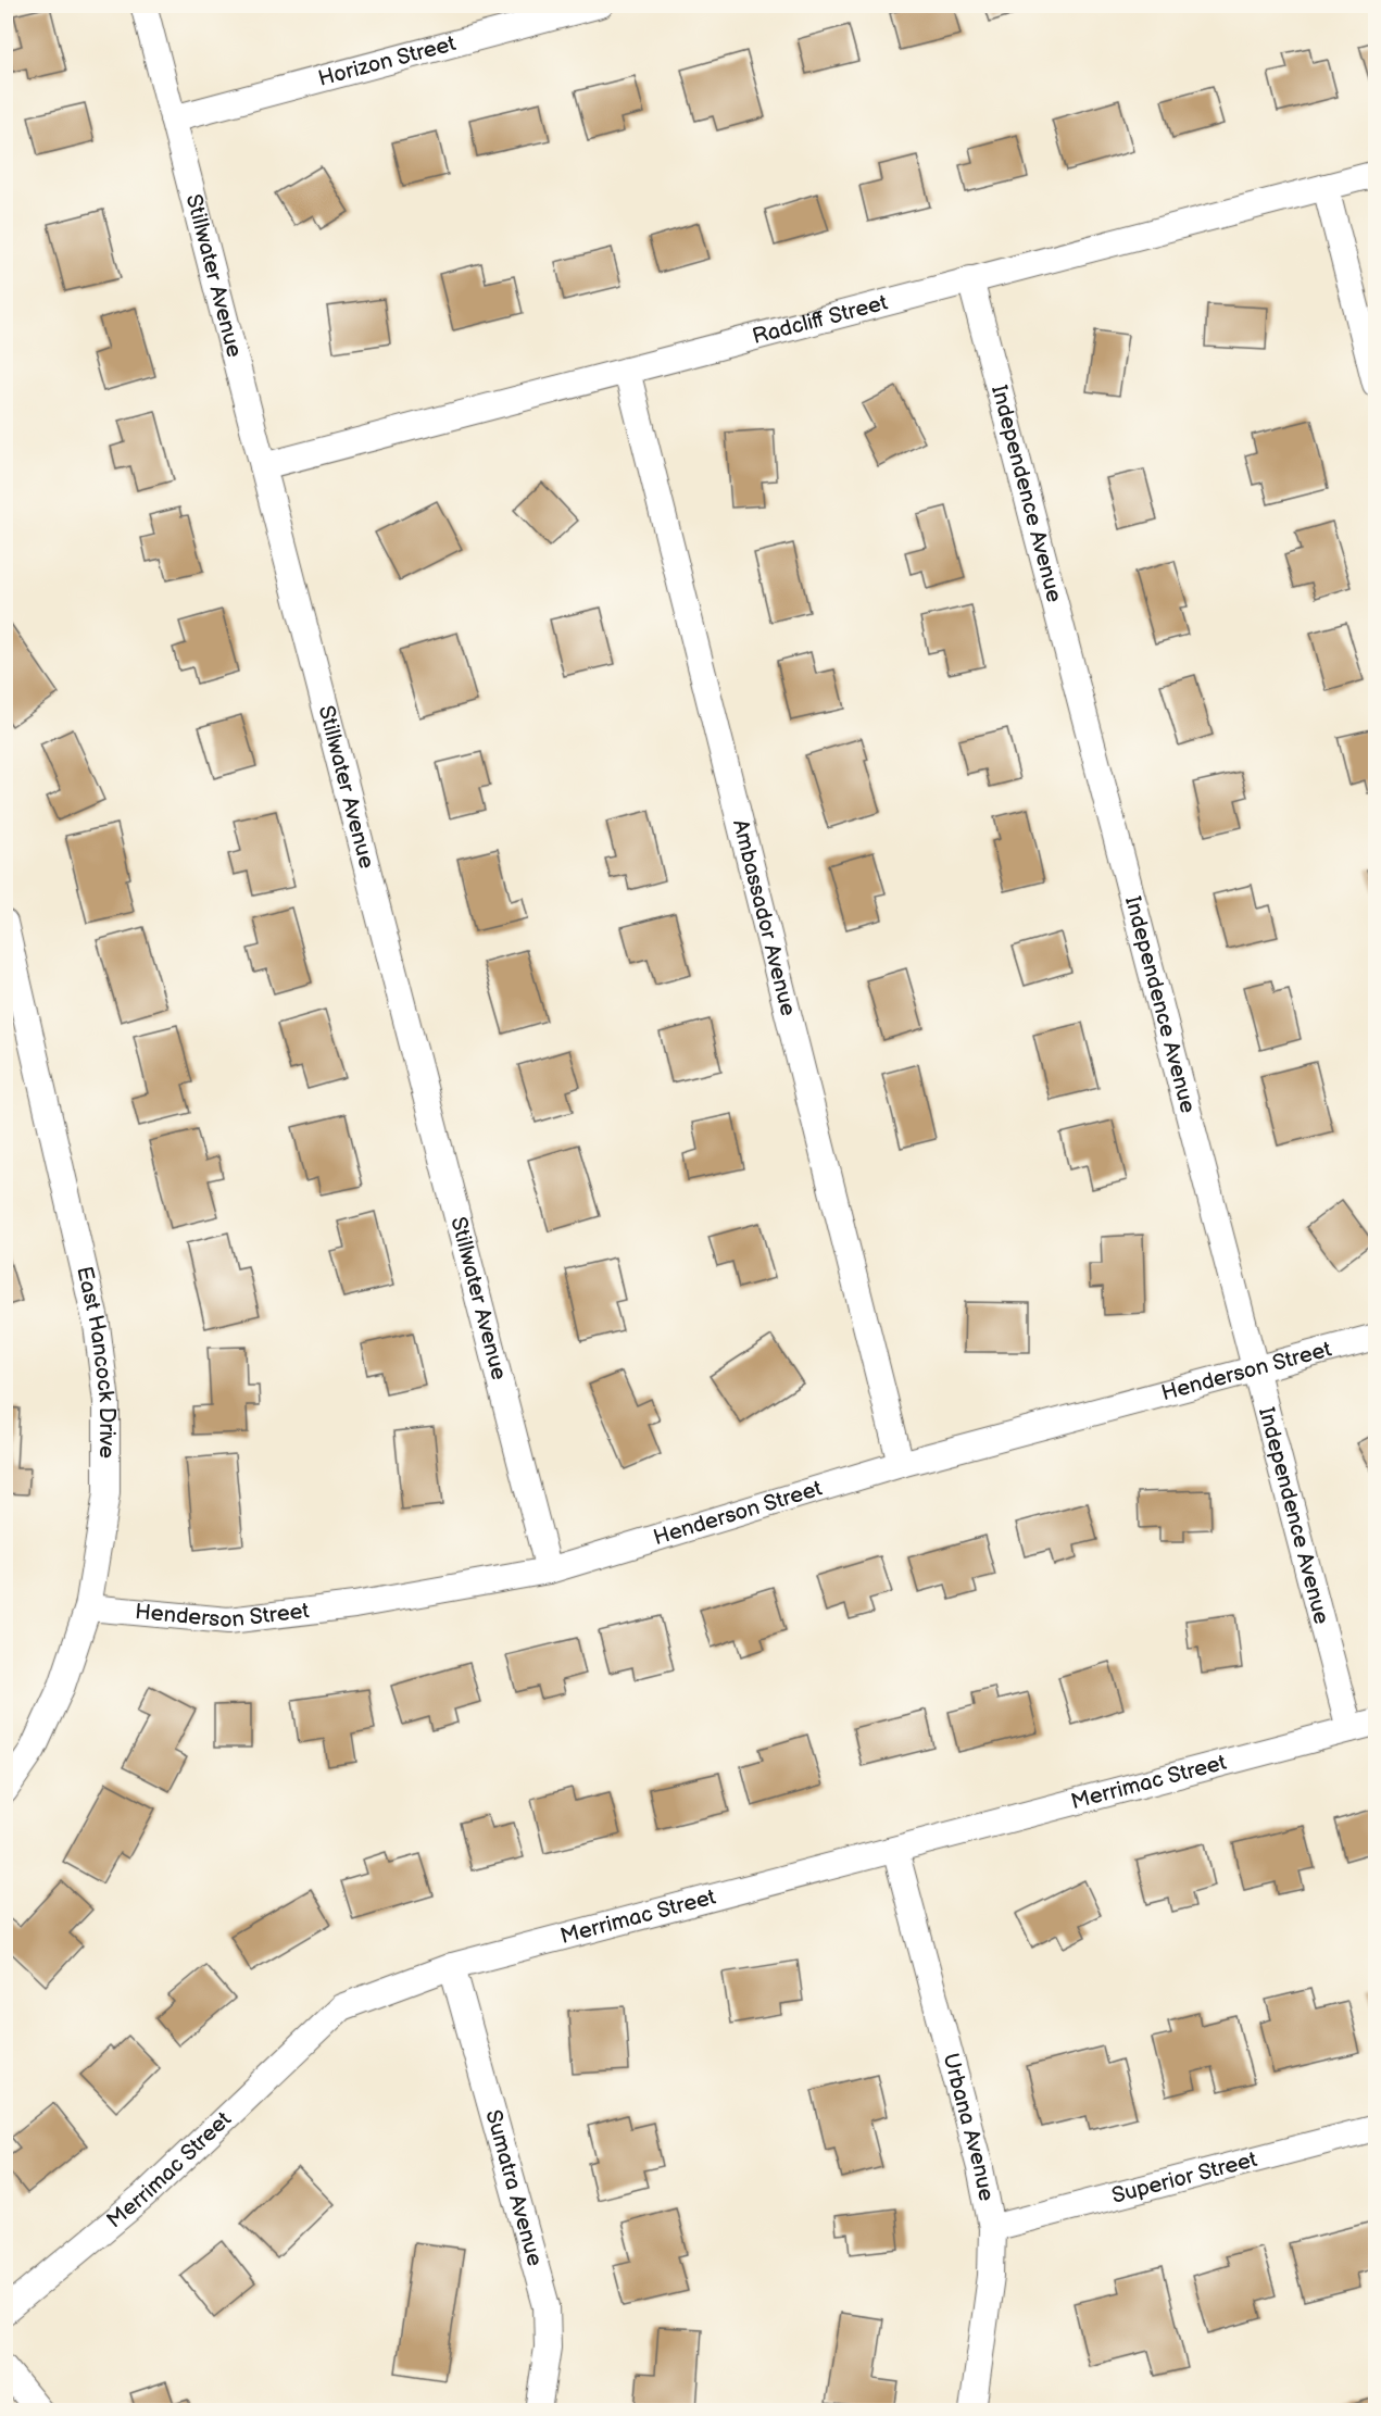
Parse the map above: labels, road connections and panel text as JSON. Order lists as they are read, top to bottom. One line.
{"streets":{"street":["Horizon Street","Stillwater Avenue","Radcliff Street","Independence Avenue","Ambassador Avenue","East Hancock Drive","Henderson Street","Merrimac Street","Urbana Avenue","Superior Street","Sumatra Avenue"]},"crossings":[["Horizon Street","Stillwater Avenue"],["Stillwater Avenue","Radcliff Street"],["Stillwater Avenue","Henderson Street"],["Radcliff Street","Independence Avenue"],["Radcliff Street","Ambassador Avenue"],["Independence Avenue","Henderson Street"],["Independence Avenue","Merrimac Street"],["Ambassador Avenue","Henderson Street"],["East Hancock Drive","Henderson Street"],["Merrimac Street","Urbana Avenue"],["Merrimac Street","Sumatra Avenue"],["Urbana Avenue","Superior Street"]]}
